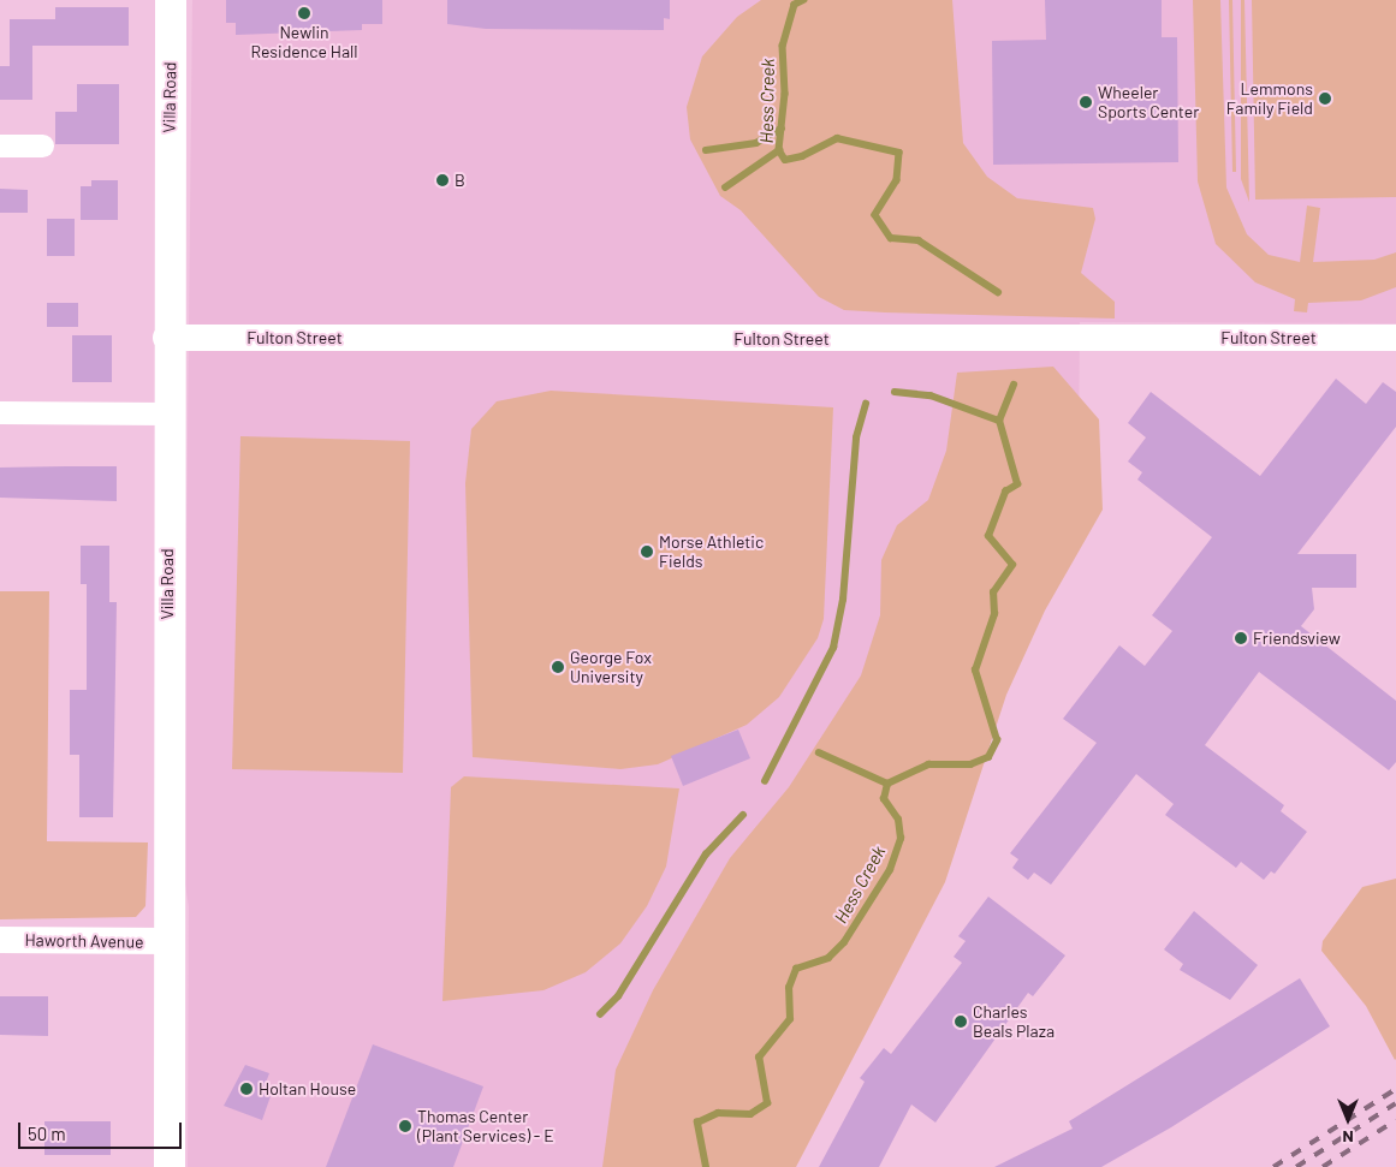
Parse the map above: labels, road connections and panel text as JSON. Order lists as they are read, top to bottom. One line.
{"streets":{"main road":["Villa Road"],"street":["Fulton Street","Haworth Avenue"]},"crossings":[["Villa Road","Fulton Street"],["Villa Road","Haworth Avenue"]],"water":["Hess Creek"],"places":["Newlin Residence Hall","Lemmons Family Field","Wheeler Sports Center","B","Morse Athletic Fields","Friendsview","George Fox University","Charles Beals Plaza","Holtan House","Thomas Center (Plant Services) - E"],"scale_bar":"50 m","north":"bottom"}
